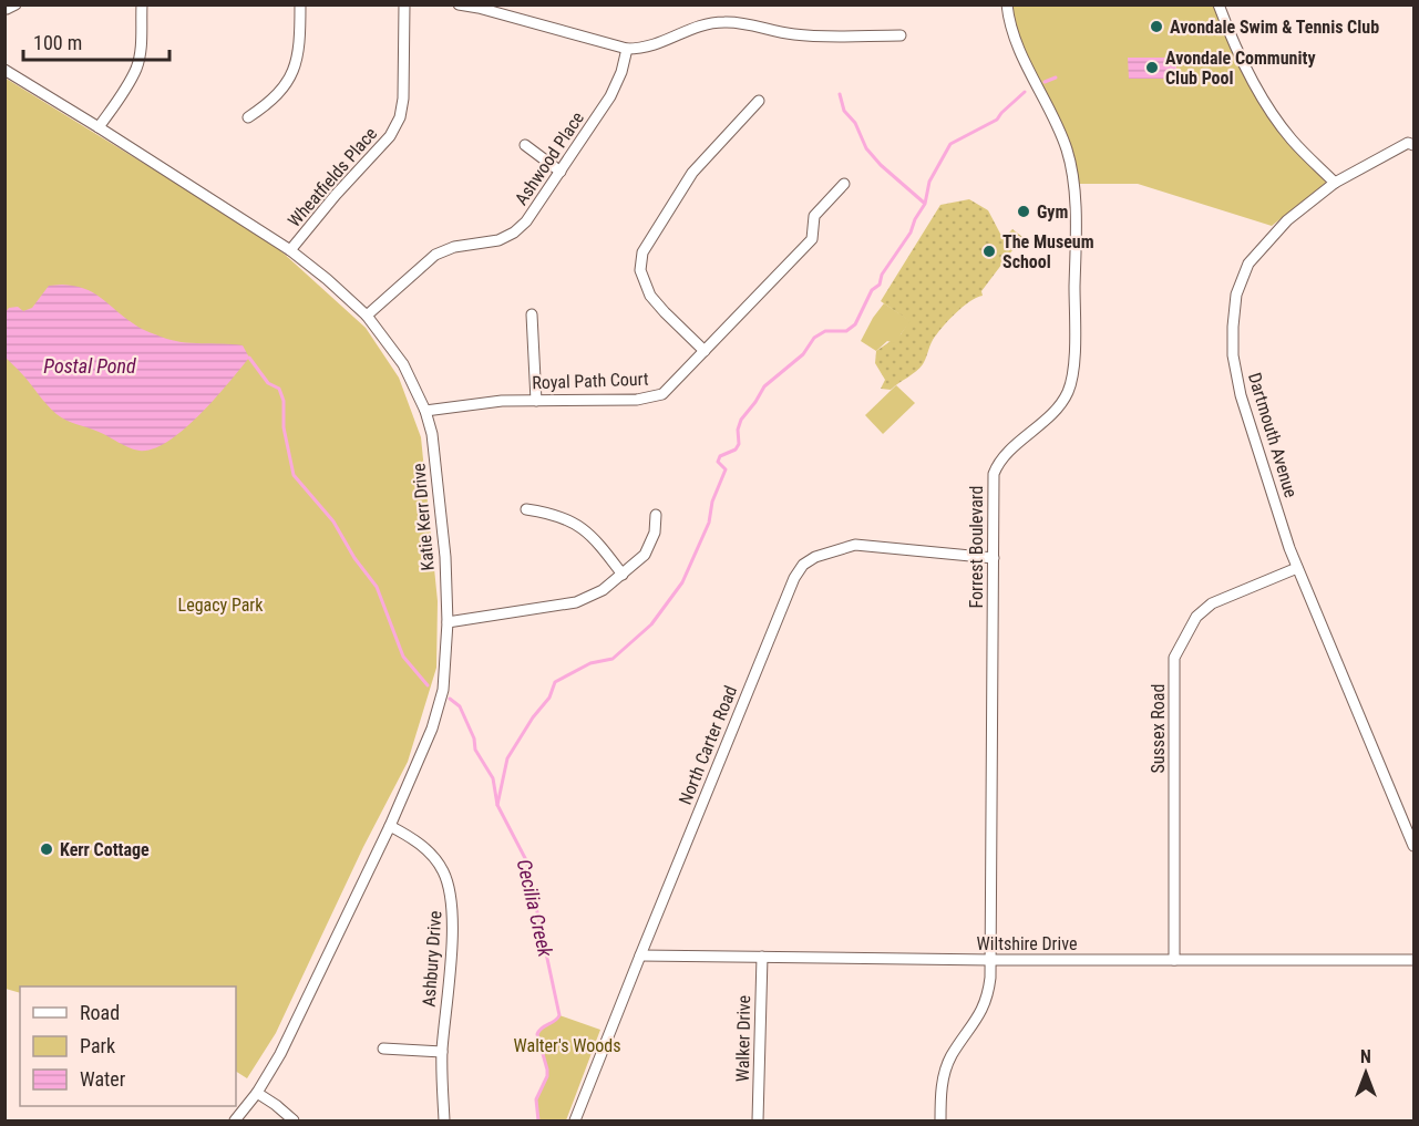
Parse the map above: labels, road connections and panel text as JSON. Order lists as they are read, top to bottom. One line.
{"streets":{"street":["Ashwood Place","Wheatfields Place","Royal Path Court","Dartmouth Avenue","Katie Kerr Drive","Forrest Boulevard","Sussex Road","North Carter Road","Wiltshire Drive","Ashbury Drive","Walker Drive"]},"crossings":[["Ashwood Place","Katie Kerr Drive"],["Wheatfields Place","Katie Kerr Drive"],["Royal Path Court","Katie Kerr Drive"],["Dartmouth Avenue","Sussex Road"],["Katie Kerr Drive","Ashbury Drive"],["Forrest Boulevard","North Carter Road"],["Forrest Boulevard","Wiltshire Drive"],["Sussex Road","Wiltshire Drive"],["North Carter Road","Wiltshire Drive"],["Wiltshire Drive","Walker Drive"]],"water":["Postal Pond","Cecilia Creek"],"parks":["Legacy Park","Walter's Woods"],"places":["Avondale Swim & Tennis Club","Avondale Community Club Pool","Gym","The Museum School","Kerr Cottage"],"legend":["Road","Park","Water"],"scale_bar":"100 m","north":"top"}
